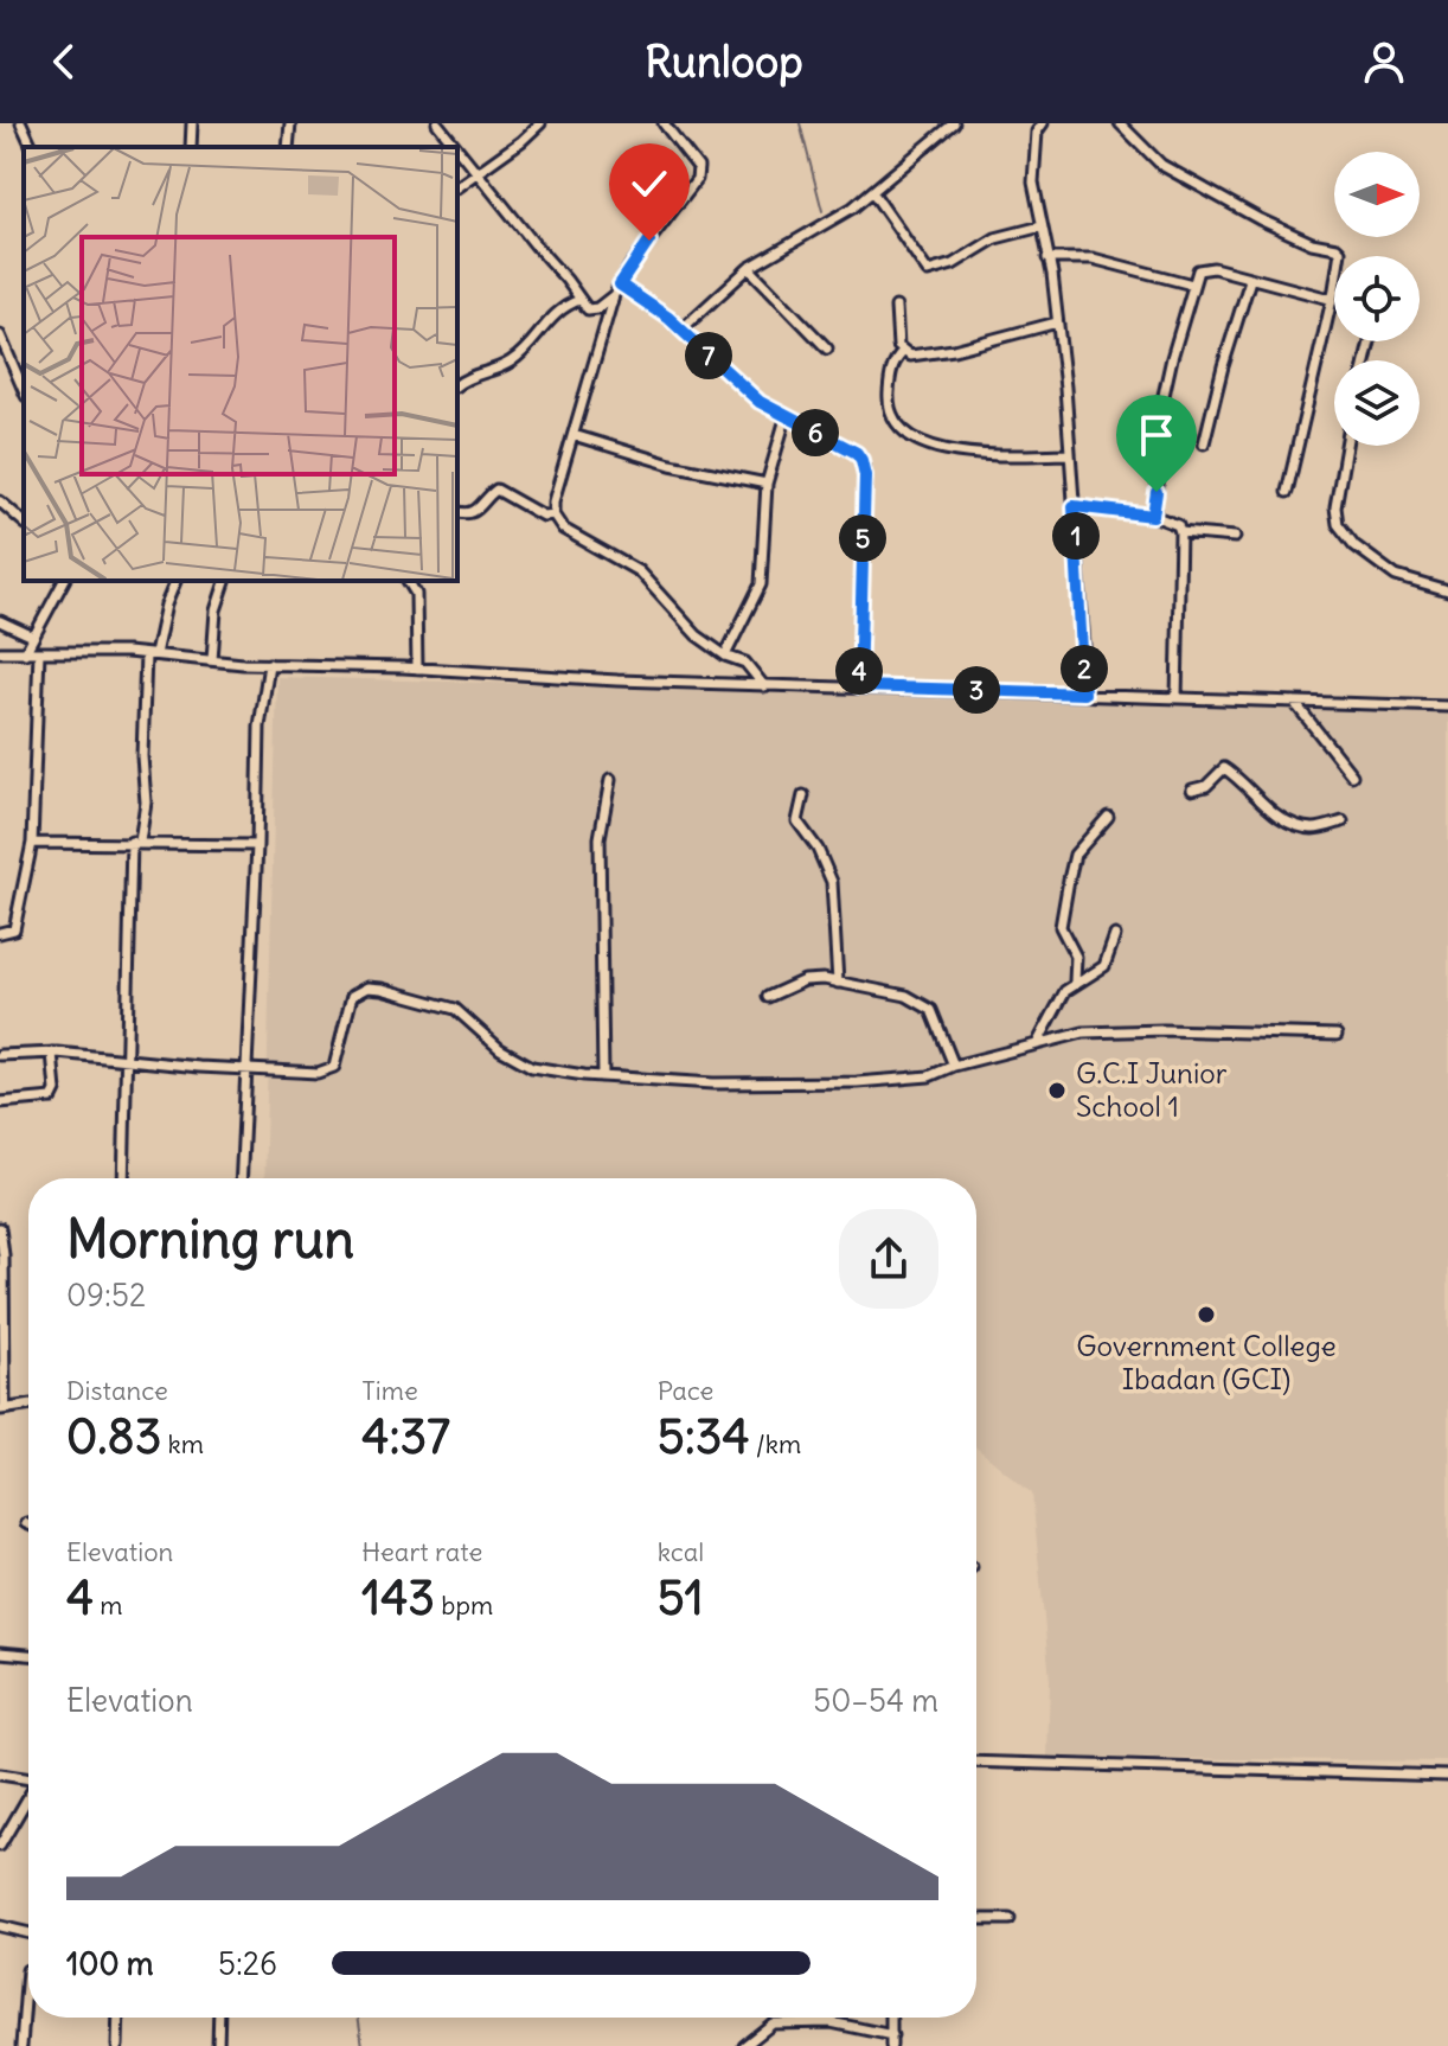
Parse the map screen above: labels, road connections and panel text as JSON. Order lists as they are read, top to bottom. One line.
{"places":["G.C.I Junior School 1","Government College Ibadan (GCI)"],"north":"right","page":{"header":"Runloop","pins":["7","6","1","5","2","4","3"],"heading":["Morning run","09:52"],"stats":[["Distance","0.83 km"],["Time","4:37"],["Pace","5:34 /km"],["Elevation","4 m"],["Heart rate","143 bpm"],["kcal","51"]],"chart":["Elevation","50–54 m"],"list":[{"name":"100 m","note":"5:26"}]}}
